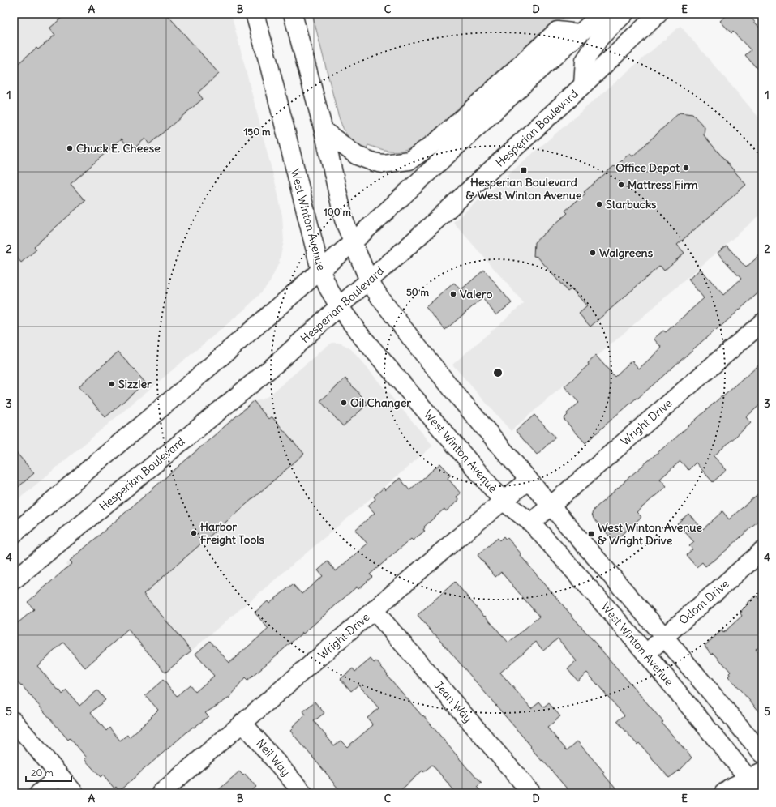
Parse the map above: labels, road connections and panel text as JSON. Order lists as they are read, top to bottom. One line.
{"streets":{"main road":["Hesperian Boulevard","West Winton Avenue","Wright Drive","Odom Drive","Jean Way","Neil Way"]},"crossings":[["Hesperian Boulevard","West Winton Avenue"],["West Winton Avenue","Wright Drive"],["West Winton Avenue","Odom Drive"],["Wright Drive","Jean Way"],["Wright Drive","Neil Way"]],"places":{"other":["Chuck E. Cheese","Office Depot","Mattress Firm","Starbucks","Walgreens","Valero","Sizzler","Oil Changer","Harbor Freight Tools"],"transit":["Hesperian Boulevard & West Winton Avenue","West Winton Avenue & Wright Drive"]},"scale_bar":"20 m","grid":{"columns":["A","B","C","D","E"],"rows":["1","2","3","4","5"]},"rings":["150 m","100 m","50 m"]}
